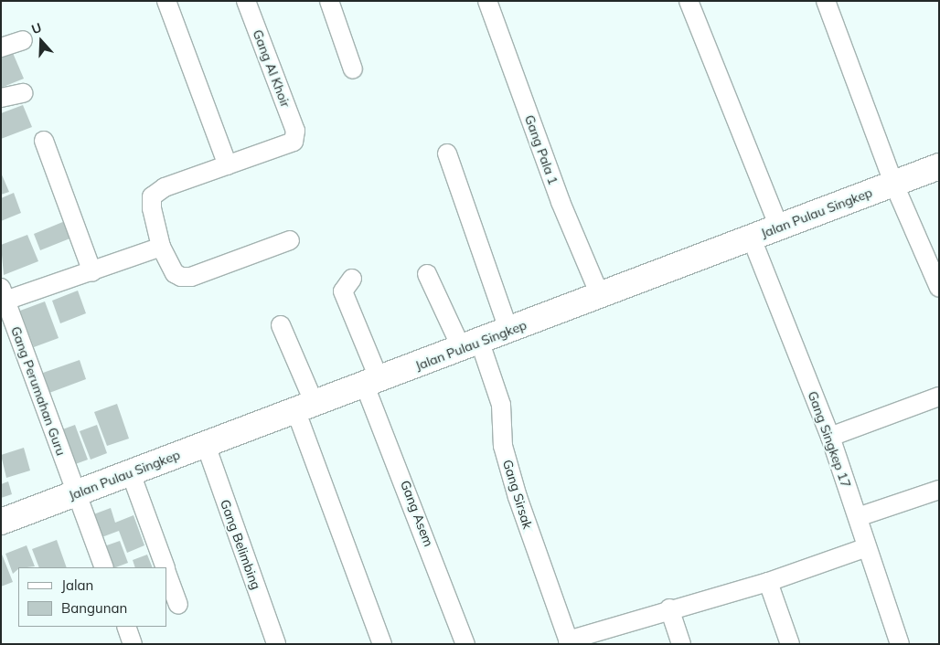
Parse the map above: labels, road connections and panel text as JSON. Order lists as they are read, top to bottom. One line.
{"streets":{"street":["Gang Al Khoir","Gang Pala 1","Jalan Pulau Singkep","Gang Perumahan Guru","Gang Singkep 17","Gang Sirsak","Gang Asem","Gang Belimbing"]},"crossings":[["Gang Pala 1","Jalan Pulau Singkep"],["Jalan Pulau Singkep","Gang Perumahan Guru"],["Jalan Pulau Singkep","Gang Singkep 17"],["Jalan Pulau Singkep","Gang Sirsak"],["Jalan Pulau Singkep","Gang Asem"],["Jalan Pulau Singkep","Gang Belimbing"]],"legend":["Jalan","Bangunan"],"north":"top"}
